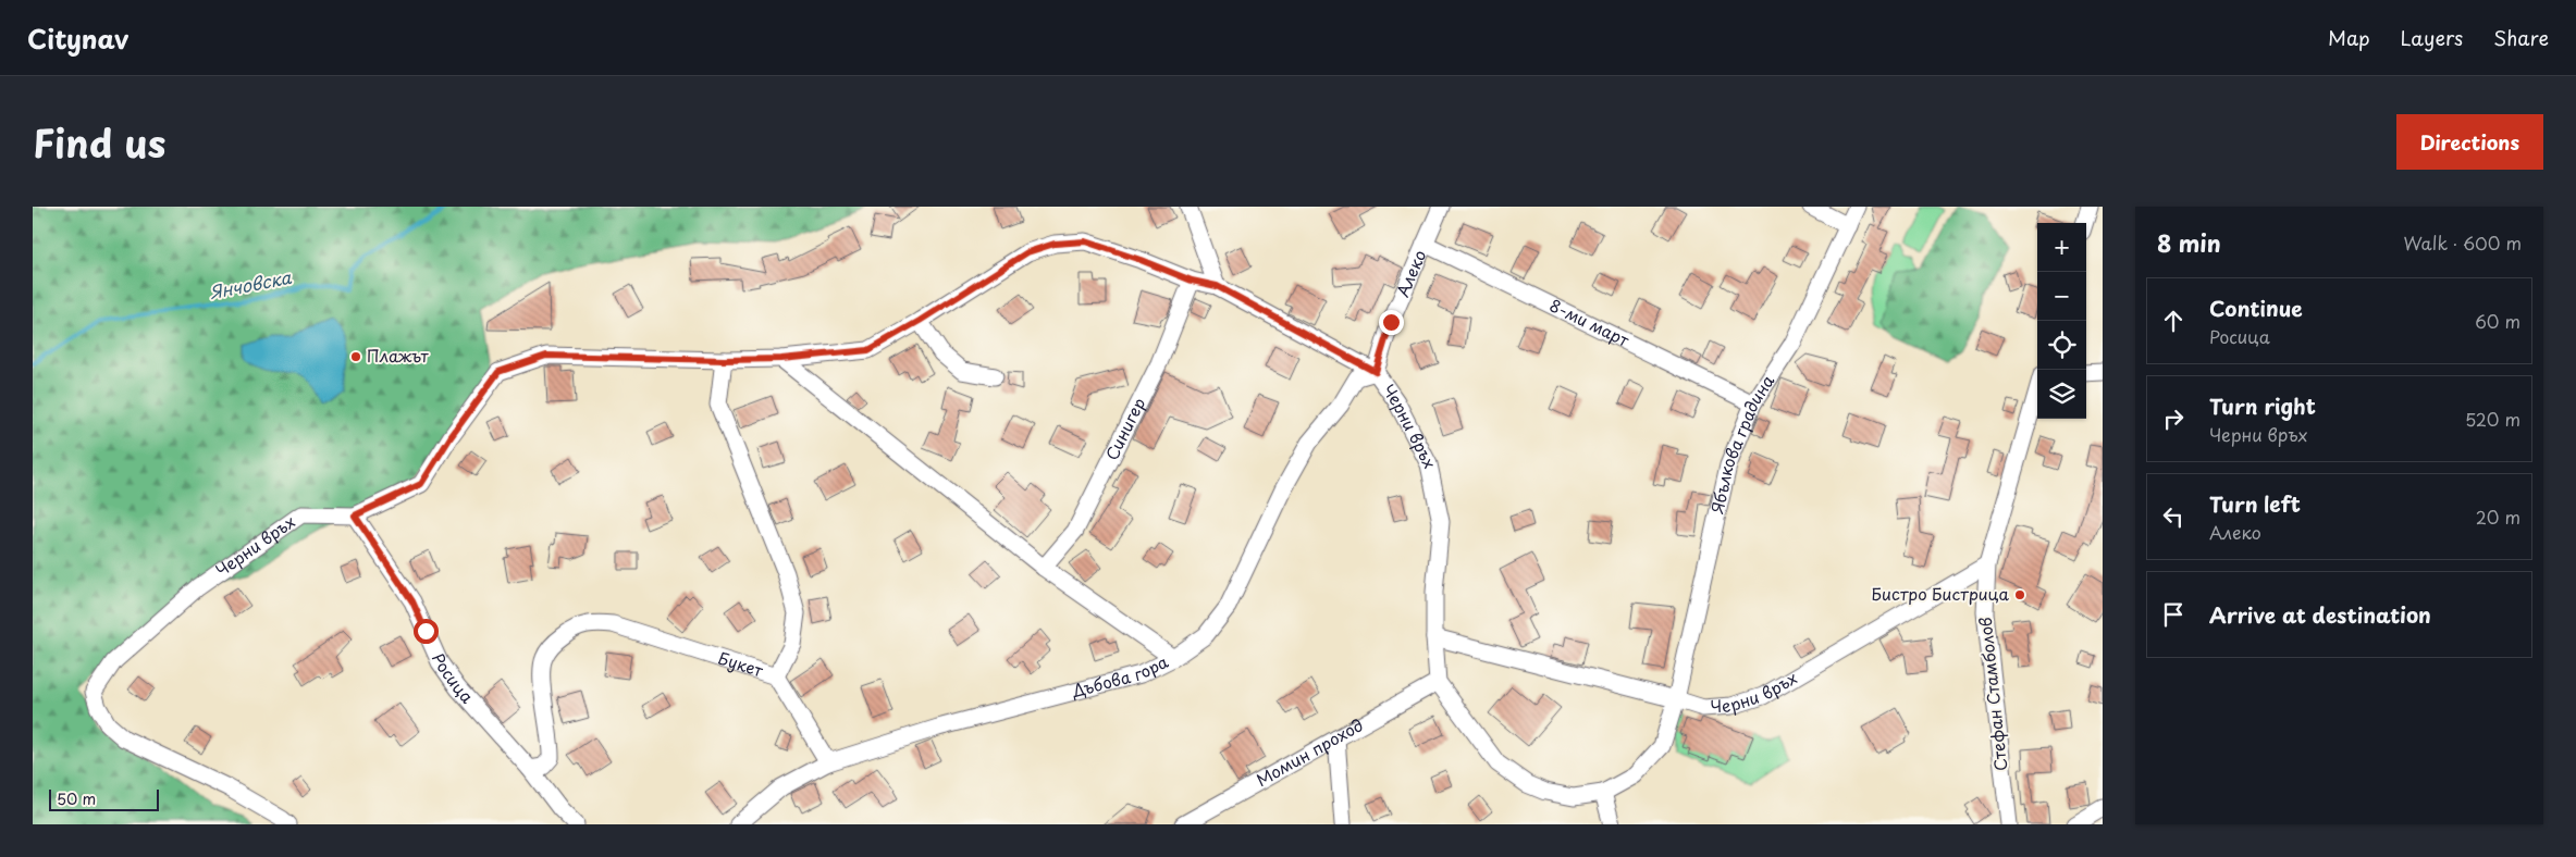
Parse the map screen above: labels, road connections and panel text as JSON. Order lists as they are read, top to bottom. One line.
{"streets":{"street":["Алеко","8-ми март","Черни връх","Синигер","Ябълкова градина","Букет","Дъбова гора","Росица","Стефан Стамболов","Момин проход"]},"crossings":[["Алеко","8-ми март"],["Алеко","Черни връх"],["Алеко","Дъбова гора"],["8-ми март","Ябълкова градина"],["Черни връх","Синигер"],["Черни връх","Ябълкова градина"],["Черни връх","Букет"],["Черни връх","Дъбова гора"],["Черни връх","Росица"],["Черни връх","Стефан Стамболов"],["Черни връх","Момин проход"],["Букет","Росица"]],"water":["Янчовска"],"places":["Плажът","Бистро Бистрица"],"scale_bar":"50 m","page":{"header":"Citynav","nav":["Map","Layers","Share"],"title":"Find us","buttons":"Directions","heading":["8 min","Walk · 600 m"],"map_buttons":["+","−"],"list":[["Continue","Росица","60 m"],["Turn right","Черни връх","520 m"],["Turn left","Алеко","20 m"],"Arrive at destination"],"scale":"50 m"}}
